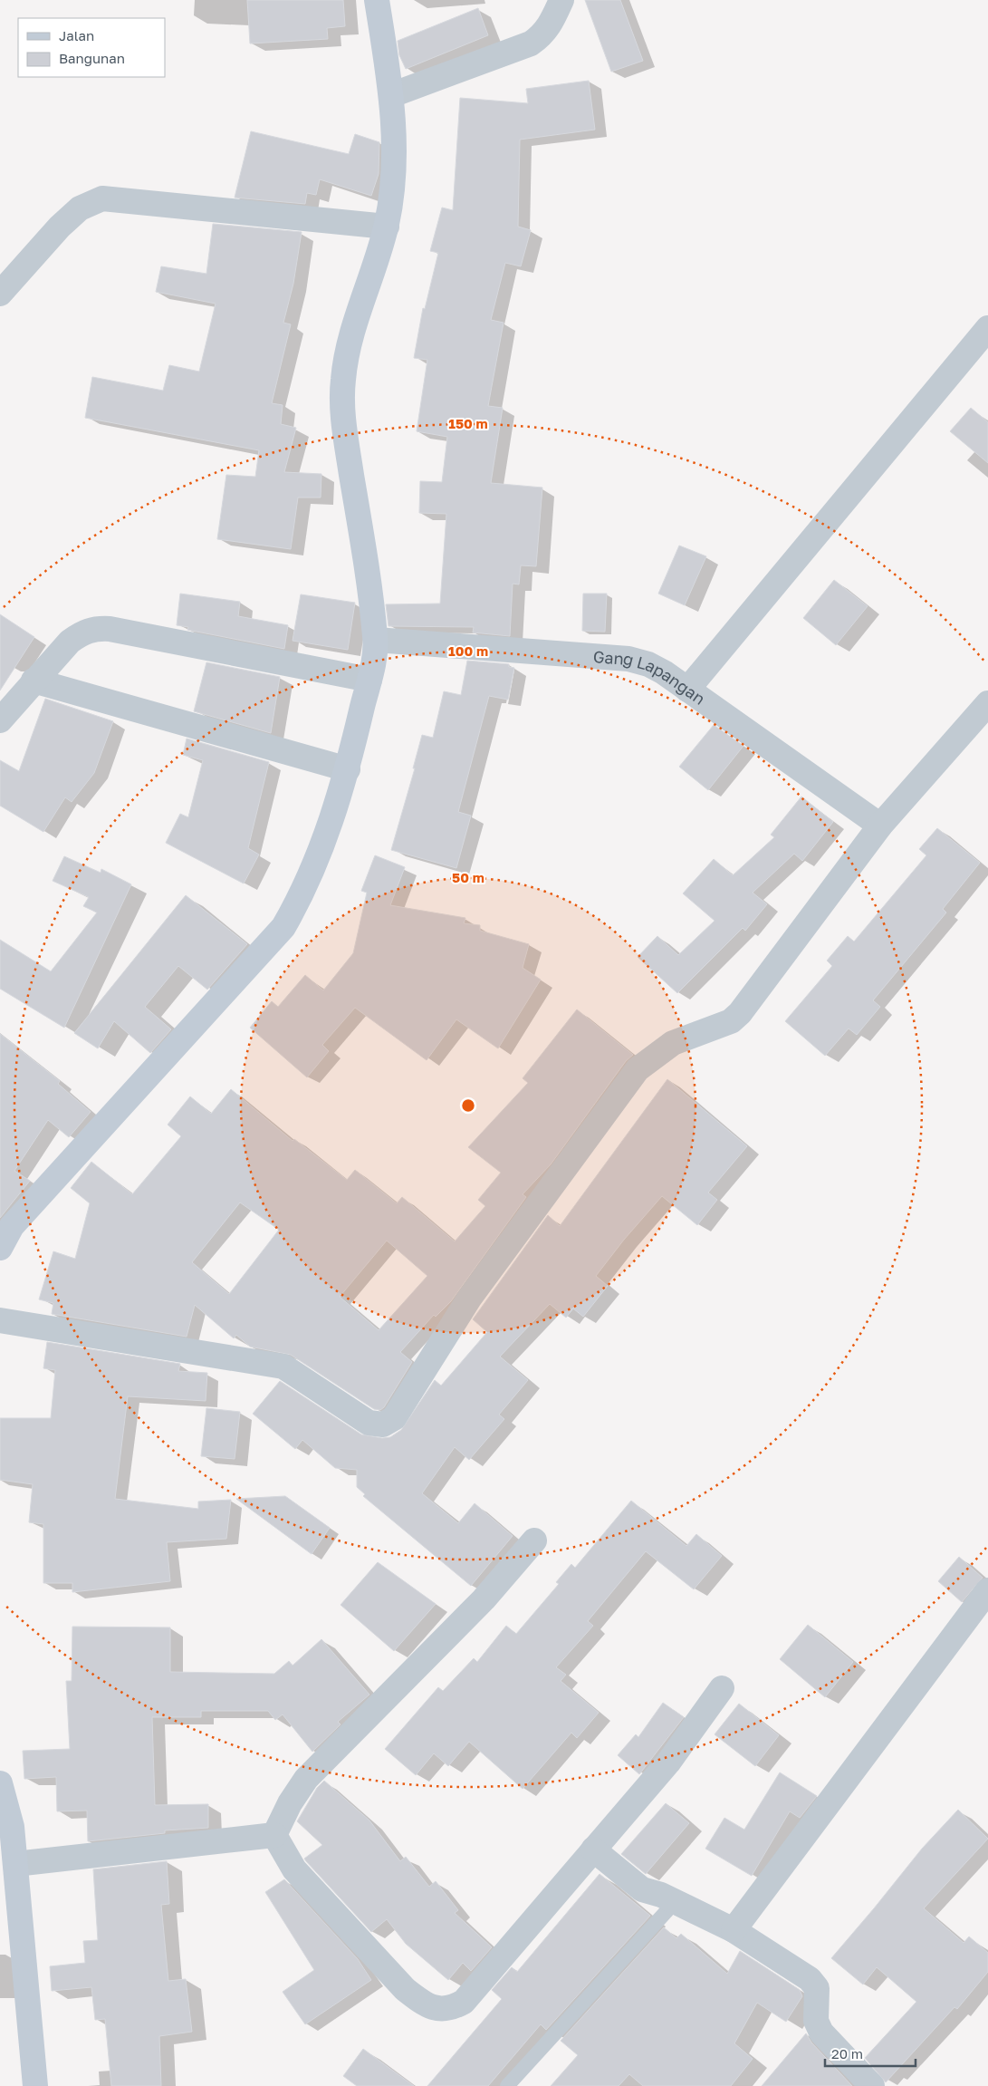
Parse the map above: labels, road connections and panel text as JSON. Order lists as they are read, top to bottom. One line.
{"streets":{"street":["Gang Lapangan"]},"legend":["Jalan","Bangunan"],"scale_bar":"20 m","rings":["150 m","100 m","50 m"]}
